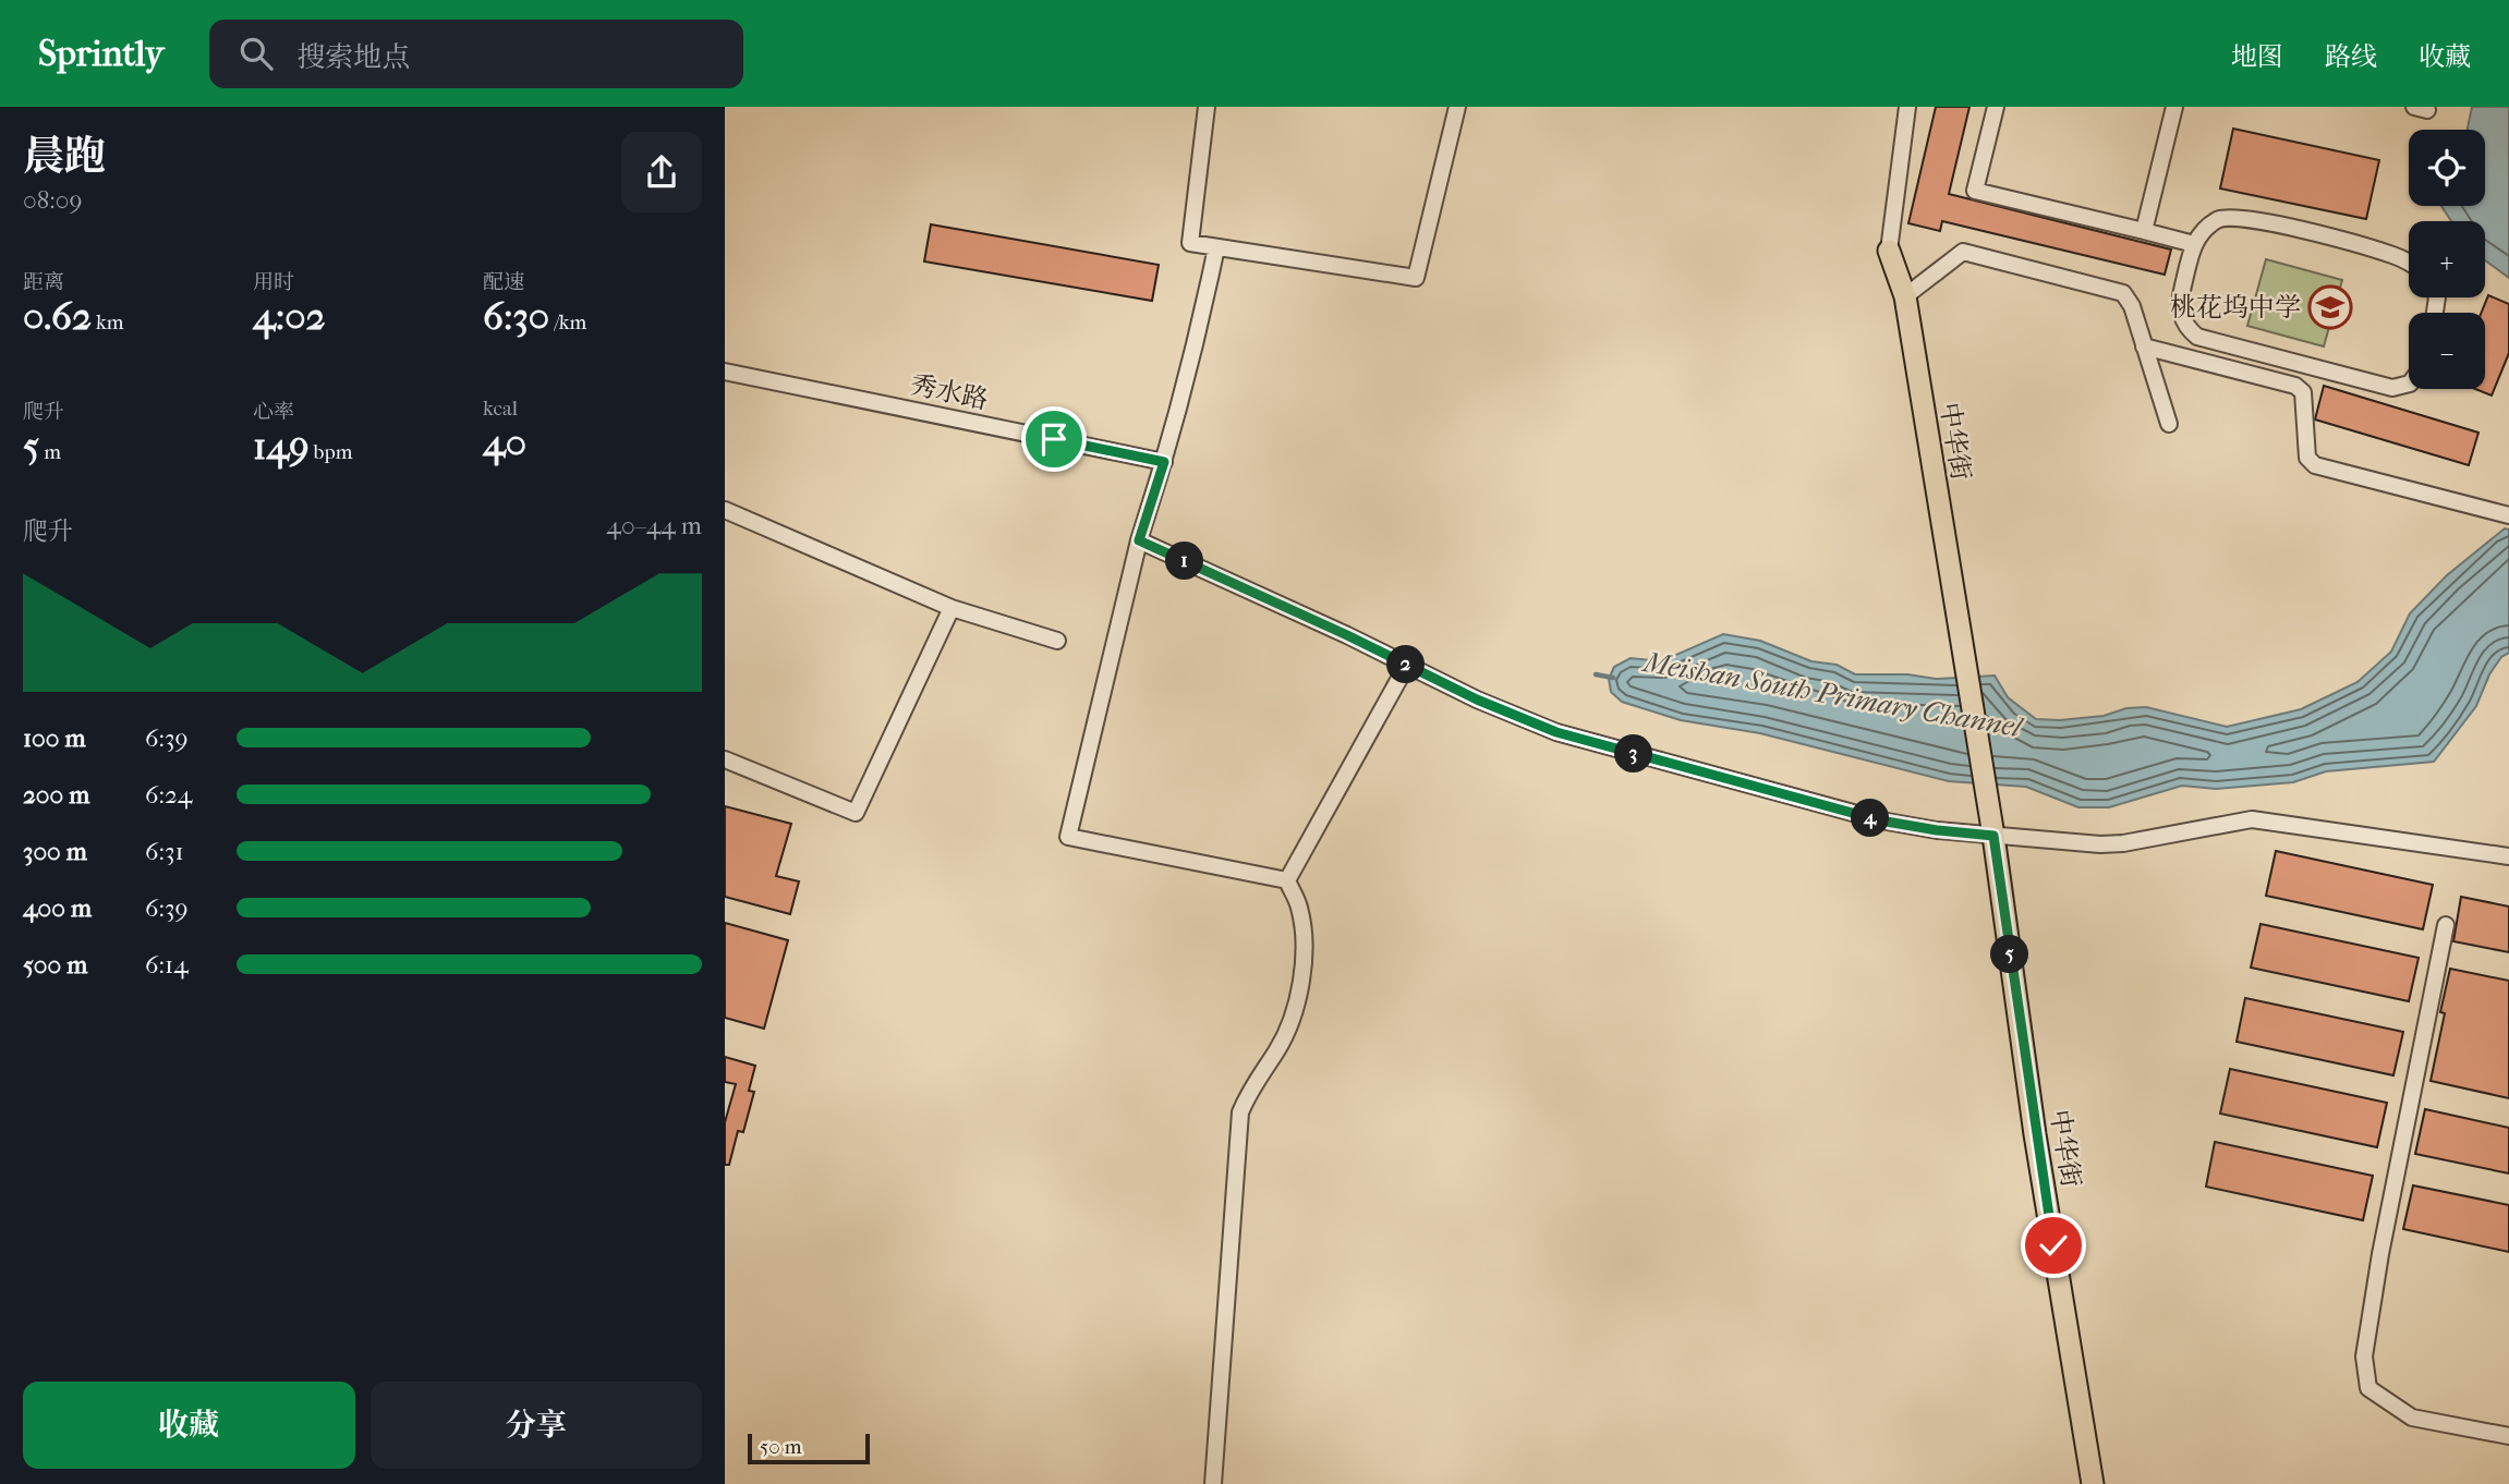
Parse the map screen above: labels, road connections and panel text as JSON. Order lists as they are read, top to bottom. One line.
{"streets":{"main road":["中华街"],"street":["秀水路"]},"water":["Meishan South Primary Channel"],"places":{"school or university":["桃花坞中学"]},"scale_bar":"50 m","page":{"header":"Sprintly","search":"搜索地点","nav":["地图","路线","收藏"],"heading":["晨跑","08:09"],"map_buttons":["+","−"],"stats":[["距离","0.62 km"],["用时","4:02"],["配速","6:30 /km"],["爬升","5 m"],["心率","149 bpm"],["kcal","40"]],"chart":["爬升","40–44 m"],"pins":["1","2","3","4","5"],"list":[{"name":"100 m","note":"6:39"},{"name":"200 m","note":"6:24"},{"name":"300 m","note":"6:31"},{"name":"400 m","note":"6:39"},{"name":"500 m","note":"6:14"}],"buttons":["收藏","分享"],"scale":"50 m"}}
